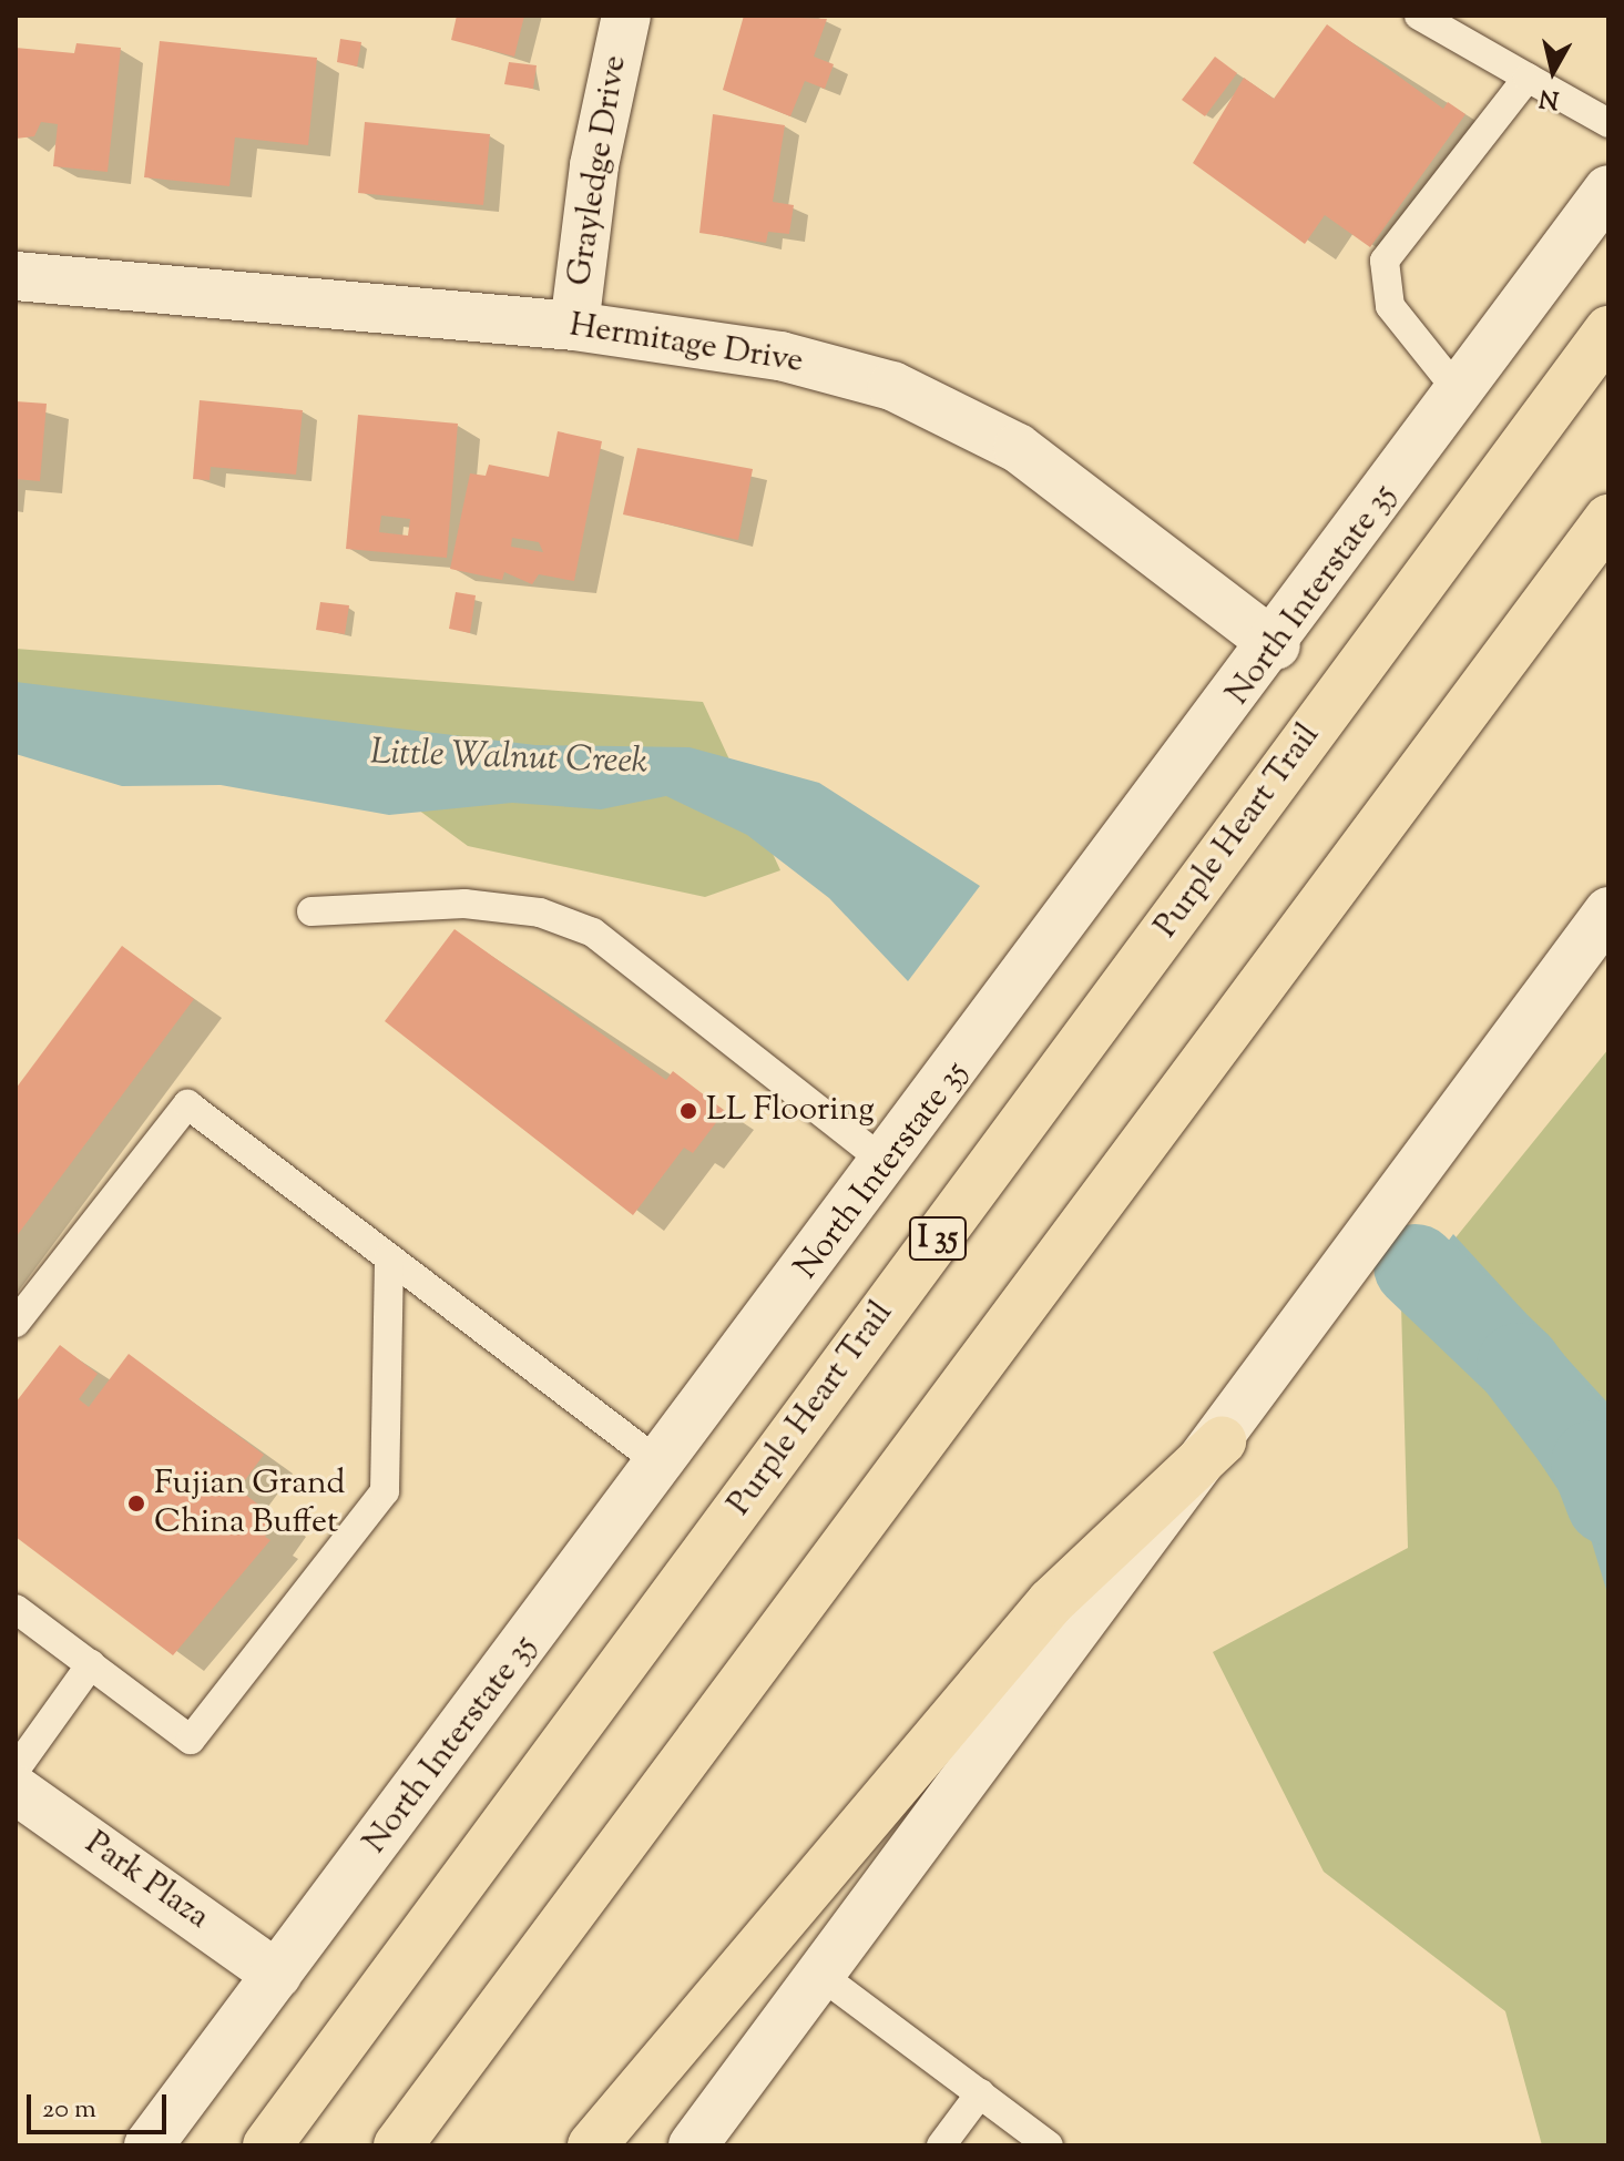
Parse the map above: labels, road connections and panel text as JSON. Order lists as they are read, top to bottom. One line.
{"streets":{"highway":["Purple Heart Trail","I 35"],"main road":["Grayledge Drive","Hermitage Drive","North Interstate 35","Park Plaza"]},"crossings":[["Grayledge Drive","Hermitage Drive"],["Hermitage Drive","North Interstate 35"],["North Interstate 35","Park Plaza"]],"water":["Little Walnut Creek"],"places":["LL Flooring","Fujian Grand China Buffet"],"scale_bar":"20 m","north":"bottom"}
